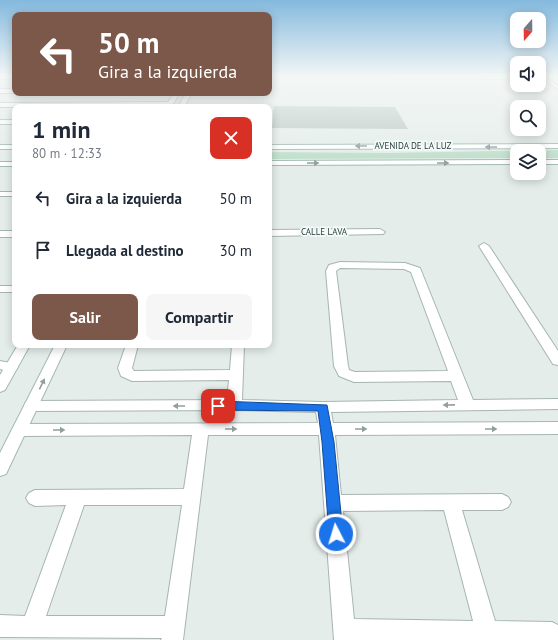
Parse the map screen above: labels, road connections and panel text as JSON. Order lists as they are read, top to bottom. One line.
{"streets":{"street":["AVENIDA DE LA LUZ","CALLE LAVA"]},"north":"bottom","page":{"turn":["50 m","Gira a la izquierda"],"heading":["1 min","80 m · 12:33"],"list":[{"name":"Gira a la izquierda","value":"50 m"},{"name":"Llegada al destino","value":"30 m"}],"buttons":["Salir","Compartir"]}}
